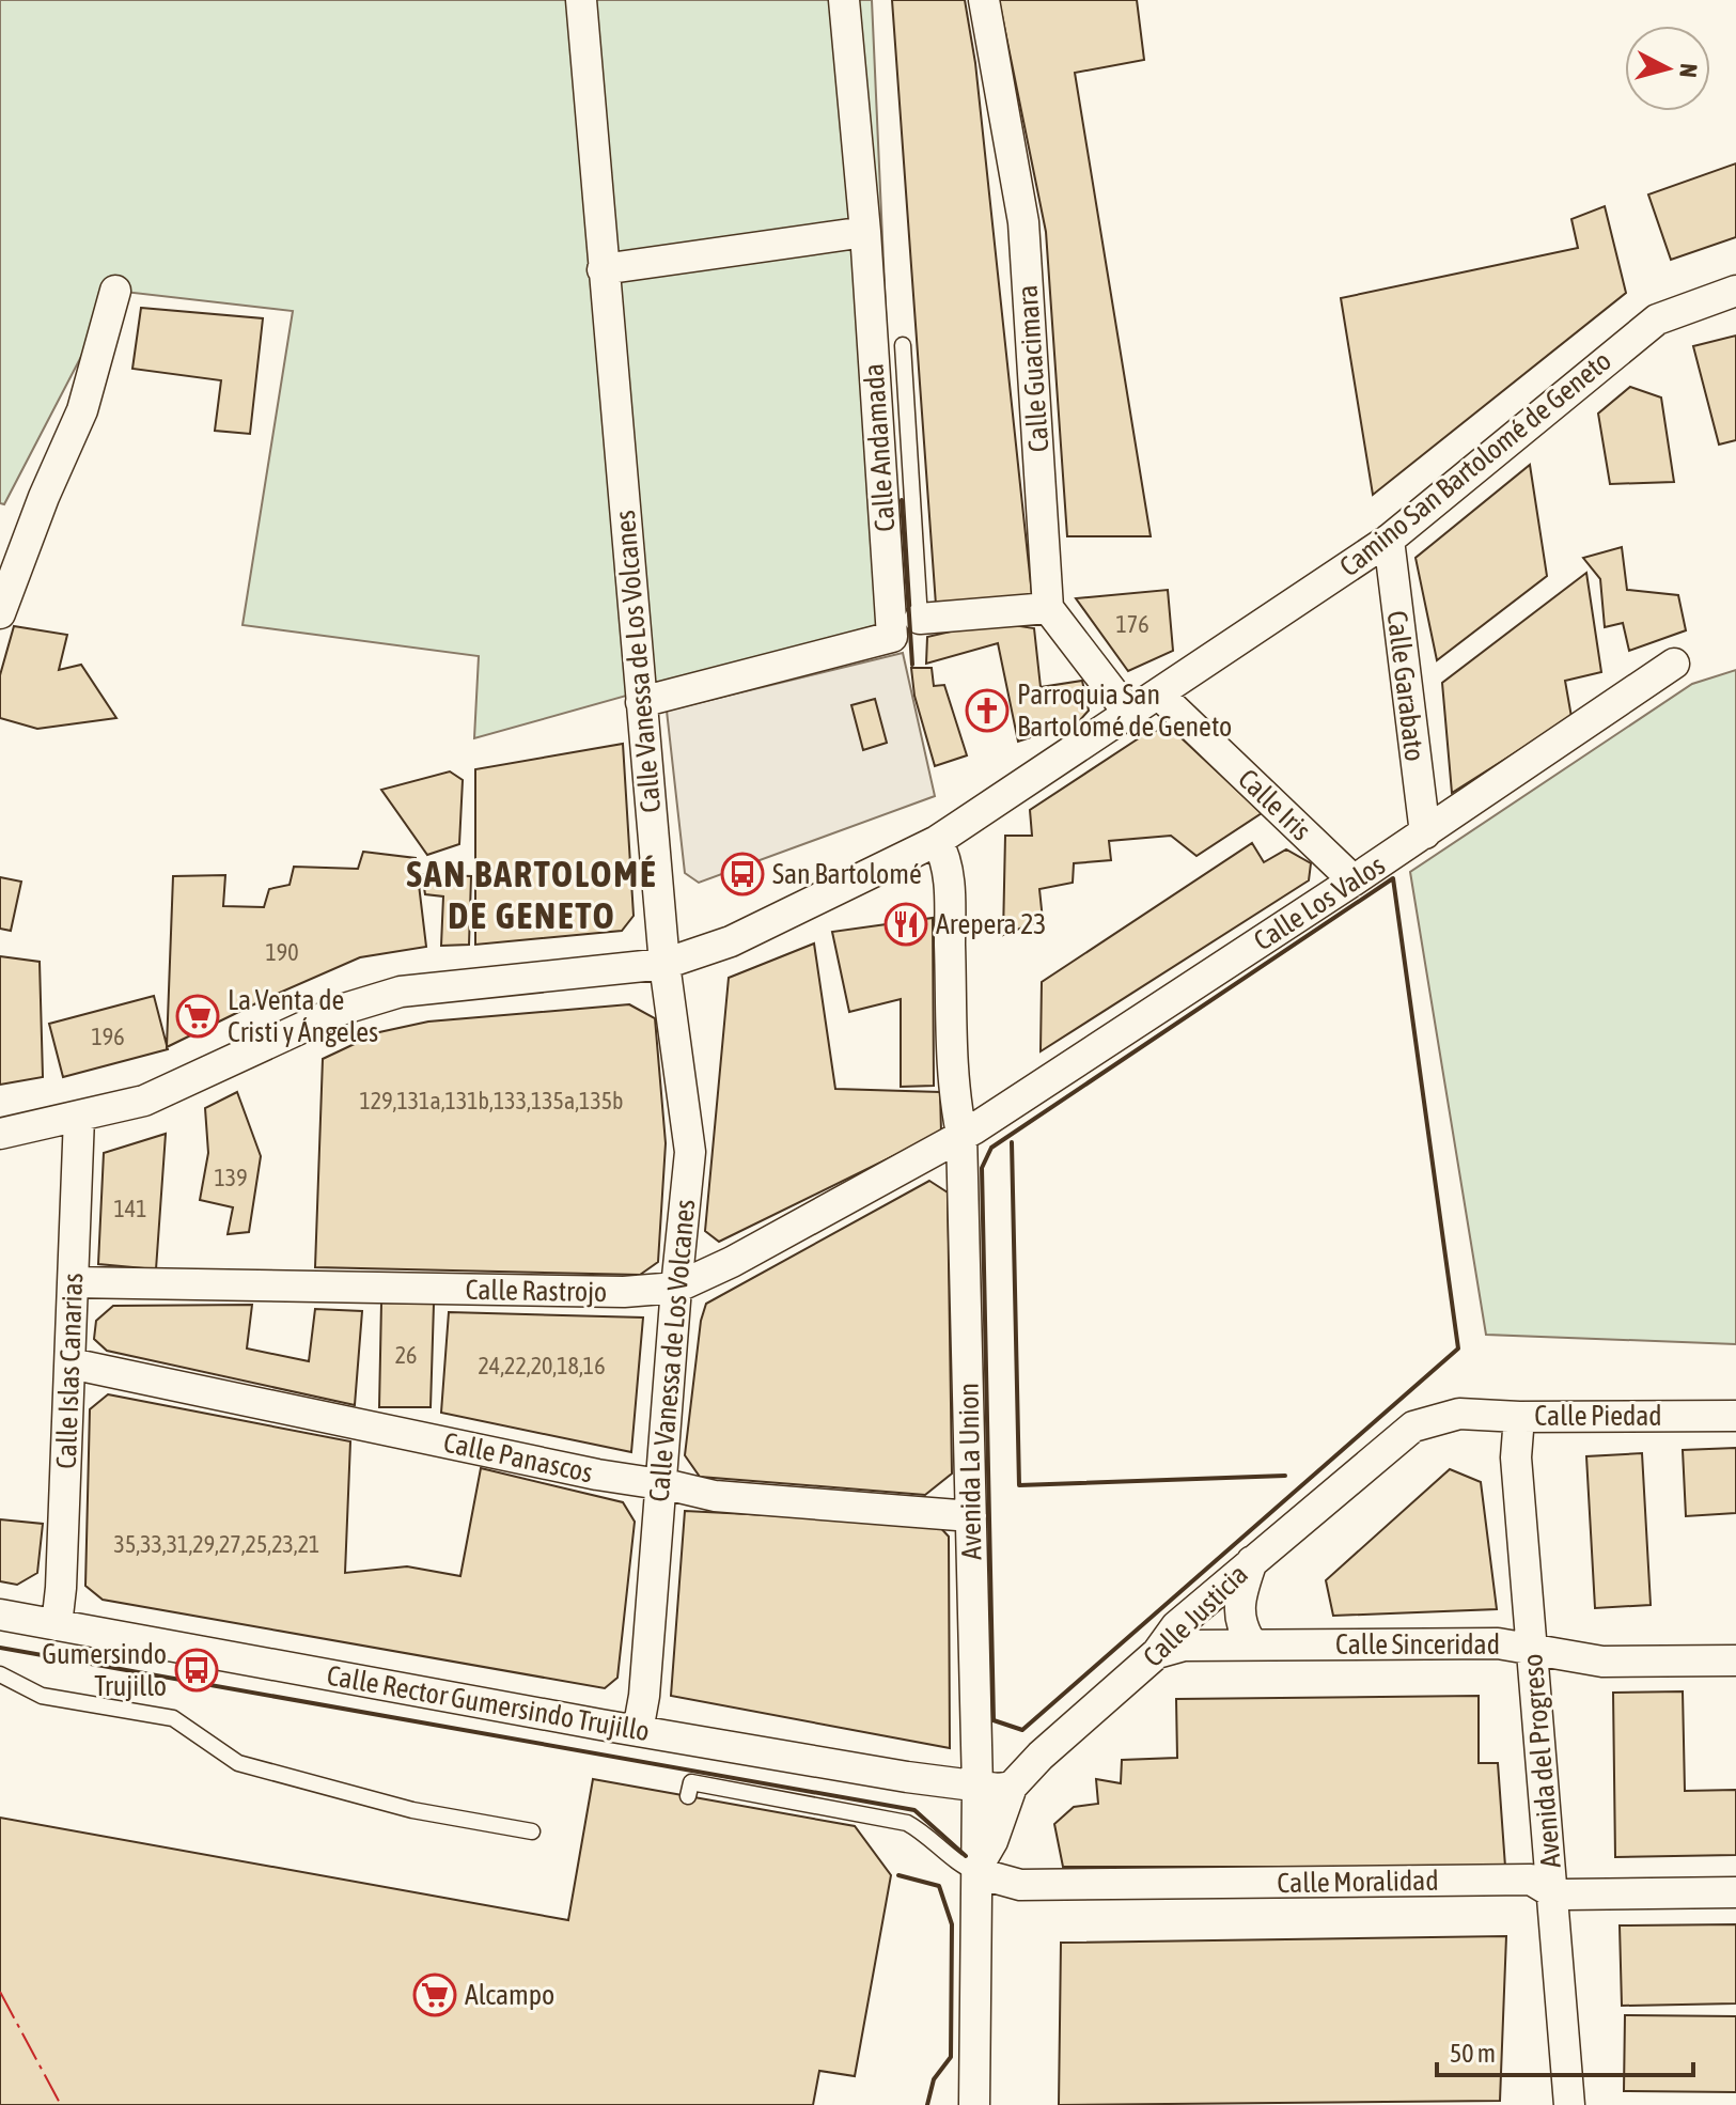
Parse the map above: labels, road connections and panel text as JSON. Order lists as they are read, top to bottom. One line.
{"streets":{"street":["Calle Guacimara","Calle Andamada","Camino San Bartolomé de Geneto","Calle Vanessa de Los Volcanes","Calle Garabato","Calle Iris","Calle Los Valos","Calle Rastrojo","Calle Islas Canarias","Calle Piedad","Calle Panascos","Avenida La Union","Calle Justicia","Calle Sinceridad","Calle Rector Gumersindo Trujillo","Avenida del Progreso","Calle Moralidad"]},"crossings":[["Calle Andamada","Calle Vanessa de Los Volcanes"],["Camino San Bartolomé de Geneto","Calle Vanessa de Los Volcanes"],["Camino San Bartolomé de Geneto","Calle Garabato"],["Camino San Bartolomé de Geneto","Calle Iris"],["Camino San Bartolomé de Geneto","Calle Islas Canarias"],["Camino San Bartolomé de Geneto","Avenida La Union"],["Calle Vanessa de Los Volcanes","Calle Rastrojo"],["Calle Vanessa de Los Volcanes","Calle Panascos"],["Calle Vanessa de Los Volcanes","Calle Rector Gumersindo Trujillo"],["Calle Garabato","Calle Los Valos"],["Calle Iris","Calle Los Valos"],["Calle Los Valos","Calle Rastrojo"],["Calle Los Valos","Avenida La Union"],["Calle Rastrojo","Calle Islas Canarias"],["Calle Rastrojo","Avenida La Union"],["Calle Islas Canarias","Calle Panascos"],["Calle Islas Canarias","Calle Rector Gumersindo Trujillo"],["Calle Piedad","Calle Justicia"],["Calle Piedad","Avenida del Progreso"],["Calle Panascos","Avenida La Union"],["Avenida La Union","Calle Rector Gumersindo Trujillo"],["Avenida La Union","Calle Moralidad"],["Calle Justicia","Calle Sinceridad"],["Calle Sinceridad","Avenida del Progreso"],["Avenida del Progreso","Calle Moralidad"]],"districts":["SAN BARTOLOMÉ DE GENETO"],"places":{"church":["Parroquia San Bartolomé de Geneto"],"bus stop":["San Bartolomé","Gumersindo Trujillo"],"restaurant":["Arepera 23"],"supermarket":["La Venta de Cristi y Ángeles","Alcampo"]},"house_numbers":["176","190","196","129,131a,131b,133,135a,135b","139","141","26","24,22,20,18,16","35,33,31,29,27,25,23,21"],"scale_bar":"50 m","north":"right"}
